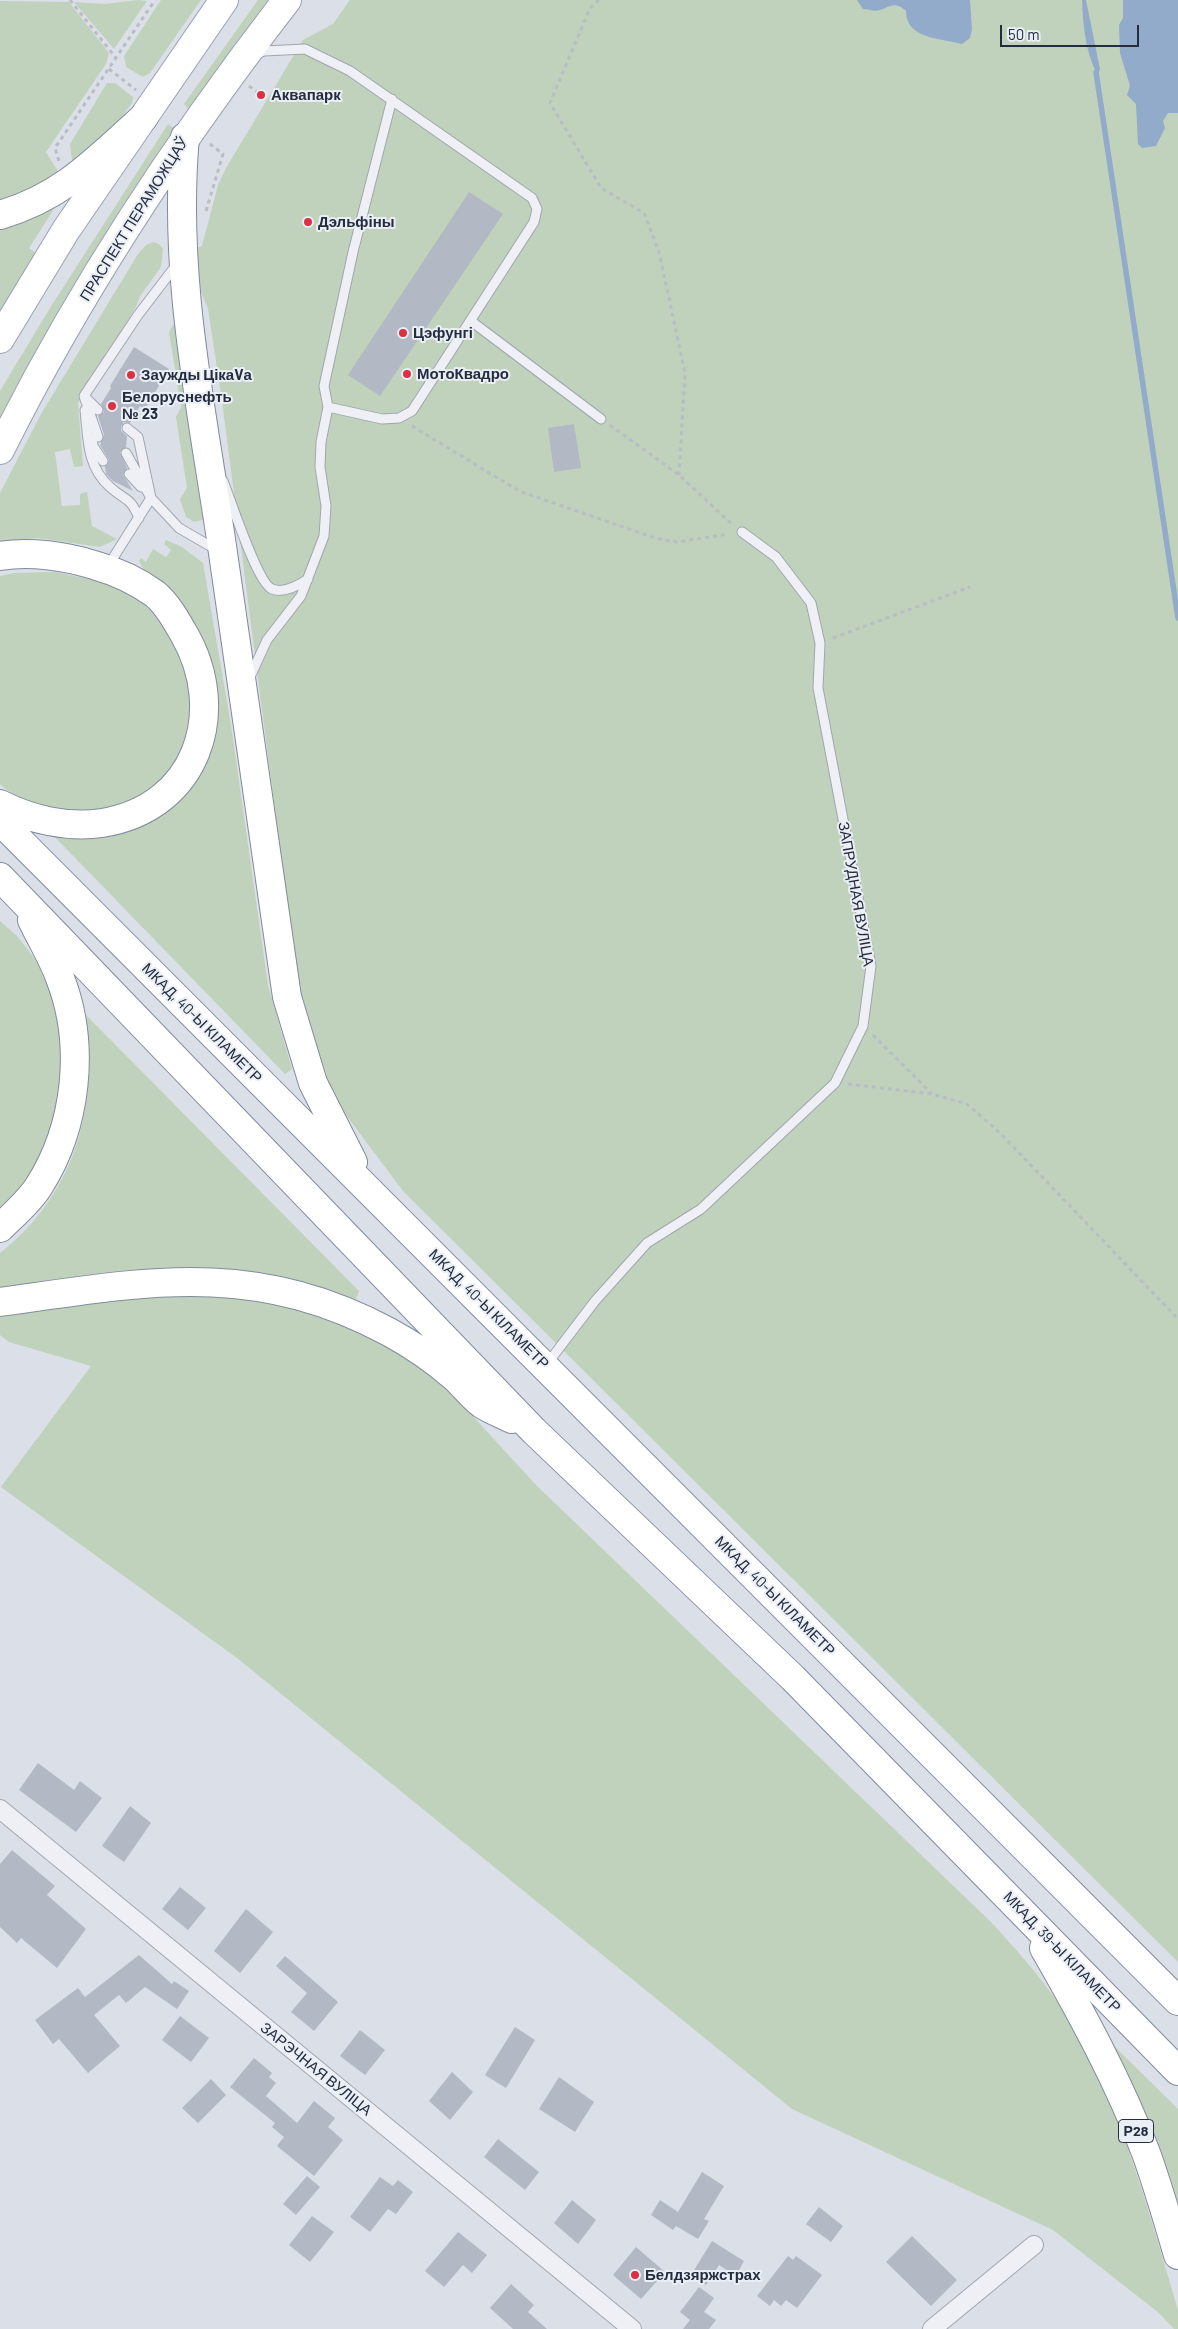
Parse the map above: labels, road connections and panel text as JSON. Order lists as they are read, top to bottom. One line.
{"streets":{"main road":["ПРАСПЕКТ ПЕРАМОЖЦАЎ","МКАД, 40-Ы КІЛАМЕТР","МКАД, 39-Ы КІЛАМЕТР","Р28"],"street":["ЗАРЭЧНАЯ ВУЛІЦА"],"lane":["ЗАПРУДНАЯ ВУЛІЦА"]},"crossings":[["ЗАПРУДНАЯ ВУЛІЦА","МКАД, 40-Ы КІЛАМЕТР"],["МКАД, 39-Ы КІЛАМЕТР","Р28"]],"places":["Аквапарк","Дэльфіны","Цэфунгі","МотоКвадро","Заужды ЦікаVа","Белоруснефть № 23","Белдзяржстрах"],"scale_bar":"50 m"}
